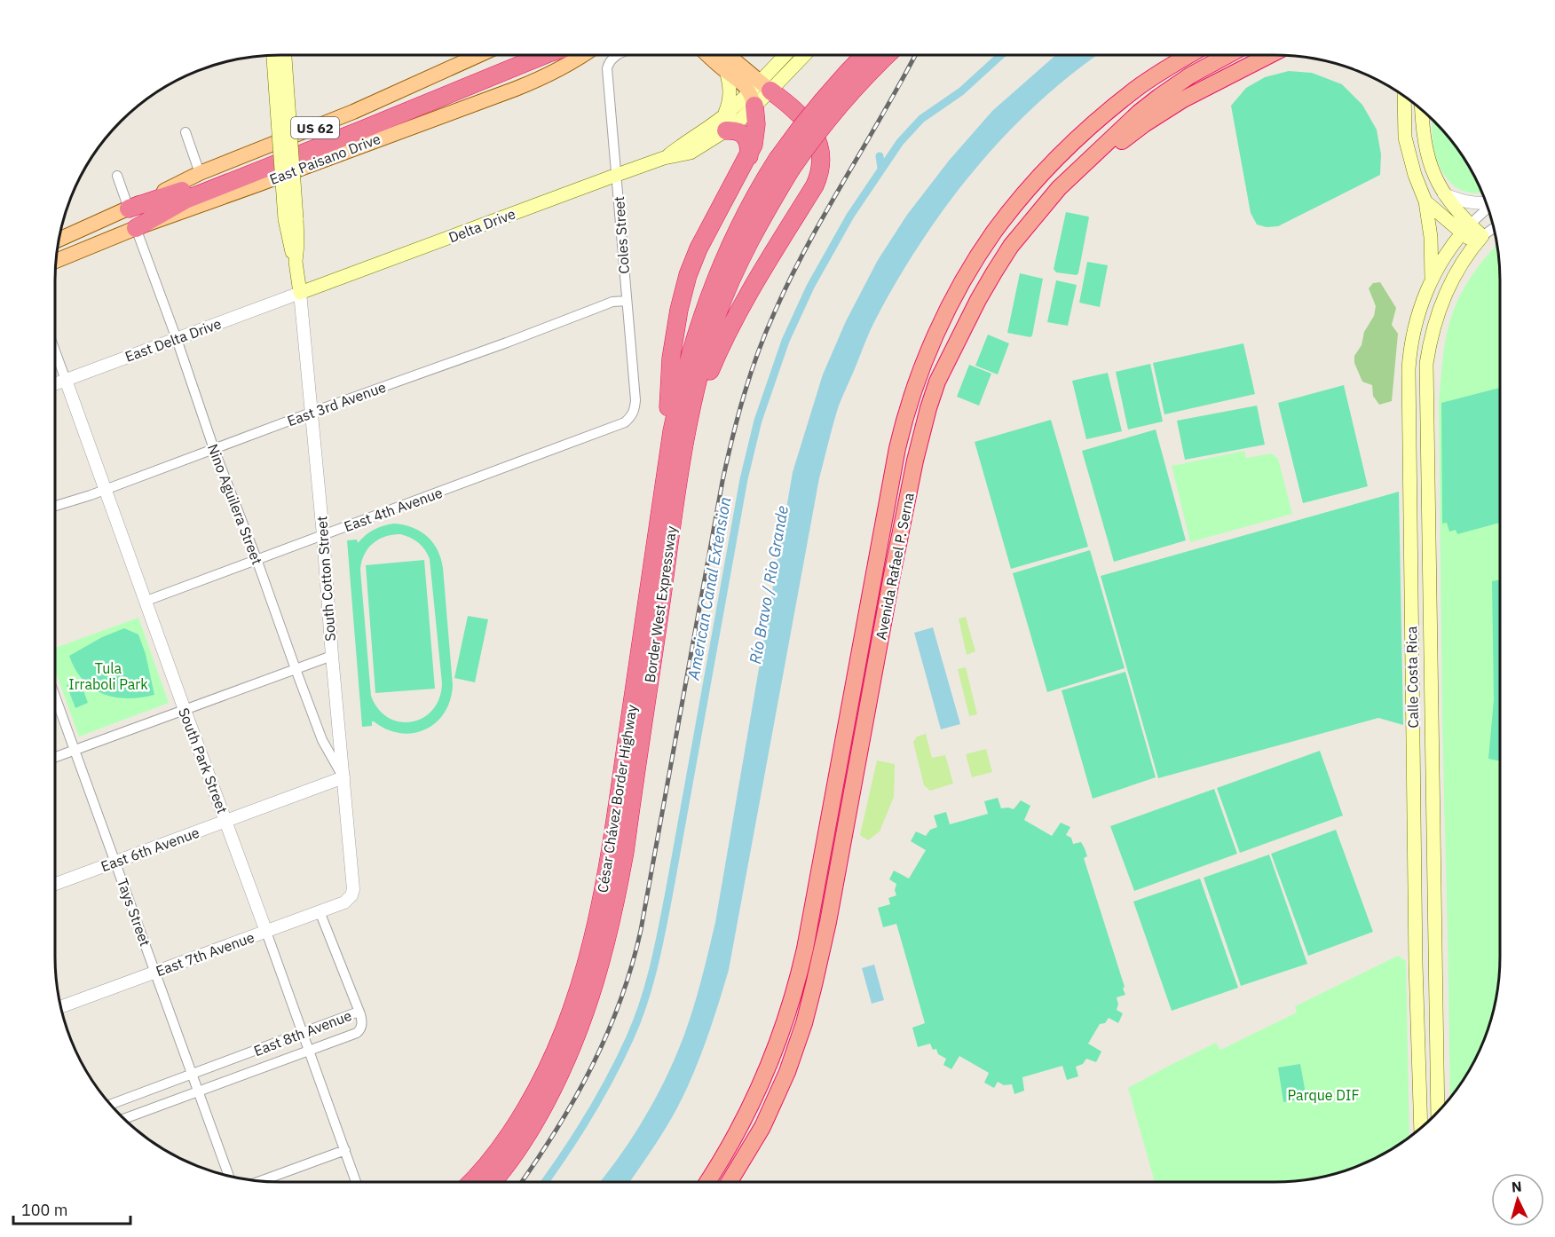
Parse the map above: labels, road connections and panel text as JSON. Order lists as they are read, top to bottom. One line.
{"streets":{"highway":["Avenida Rafael P. Serna","César Chávez Border Highway"],"main road":["US 62","East Paisano Drive","Delta Drive","South Cotton Street","Calle Costa Rica"],"street":["Coles Street","East Delta Drive","East 3rd Avenue","Nino Aguilera Street","East 4th Avenue","South Park Street","East 6th Avenue","Tays Street","East 7th Avenue","East 8th Avenue"]},"crossings":[["East Paisano Drive","Nino Aguilera Street"],["Delta Drive","Coles Street"],["Delta Drive","East Delta Drive"],["Delta Drive","South Cotton Street"],["Coles Street","East 3rd Avenue"],["Coles Street","East 4th Avenue"],["East Delta Drive","Nino Aguilera Street"],["East Delta Drive","South Cotton Street"],["East Delta Drive","South Park Street"],["East 3rd Avenue","Nino Aguilera Street"],["East 3rd Avenue","South Cotton Street"],["East 3rd Avenue","South Park Street"],["Nino Aguilera Street","East 4th Avenue"],["Nino Aguilera Street","South Cotton Street"],["Nino Aguilera Street","East 6th Avenue"],["East 4th Avenue","South Cotton Street"],["East 4th Avenue","South Park Street"],["South Cotton Street","East 6th Avenue"],["South Cotton Street","East 7th Avenue"],["South Park Street","East 6th Avenue"],["South Park Street","East 7th Avenue"],["South Park Street","East 8th Avenue"],["East 6th Avenue","Tays Street"],["Tays Street","East 7th Avenue"],["Tays Street","East 8th Avenue"]],"water":["Río Bravo / Rio Grande","American Canal Extension"],"parks":["Tula Irraboli Park","Parque DIF"],"scale_bar":"100 m","north":"top"}
